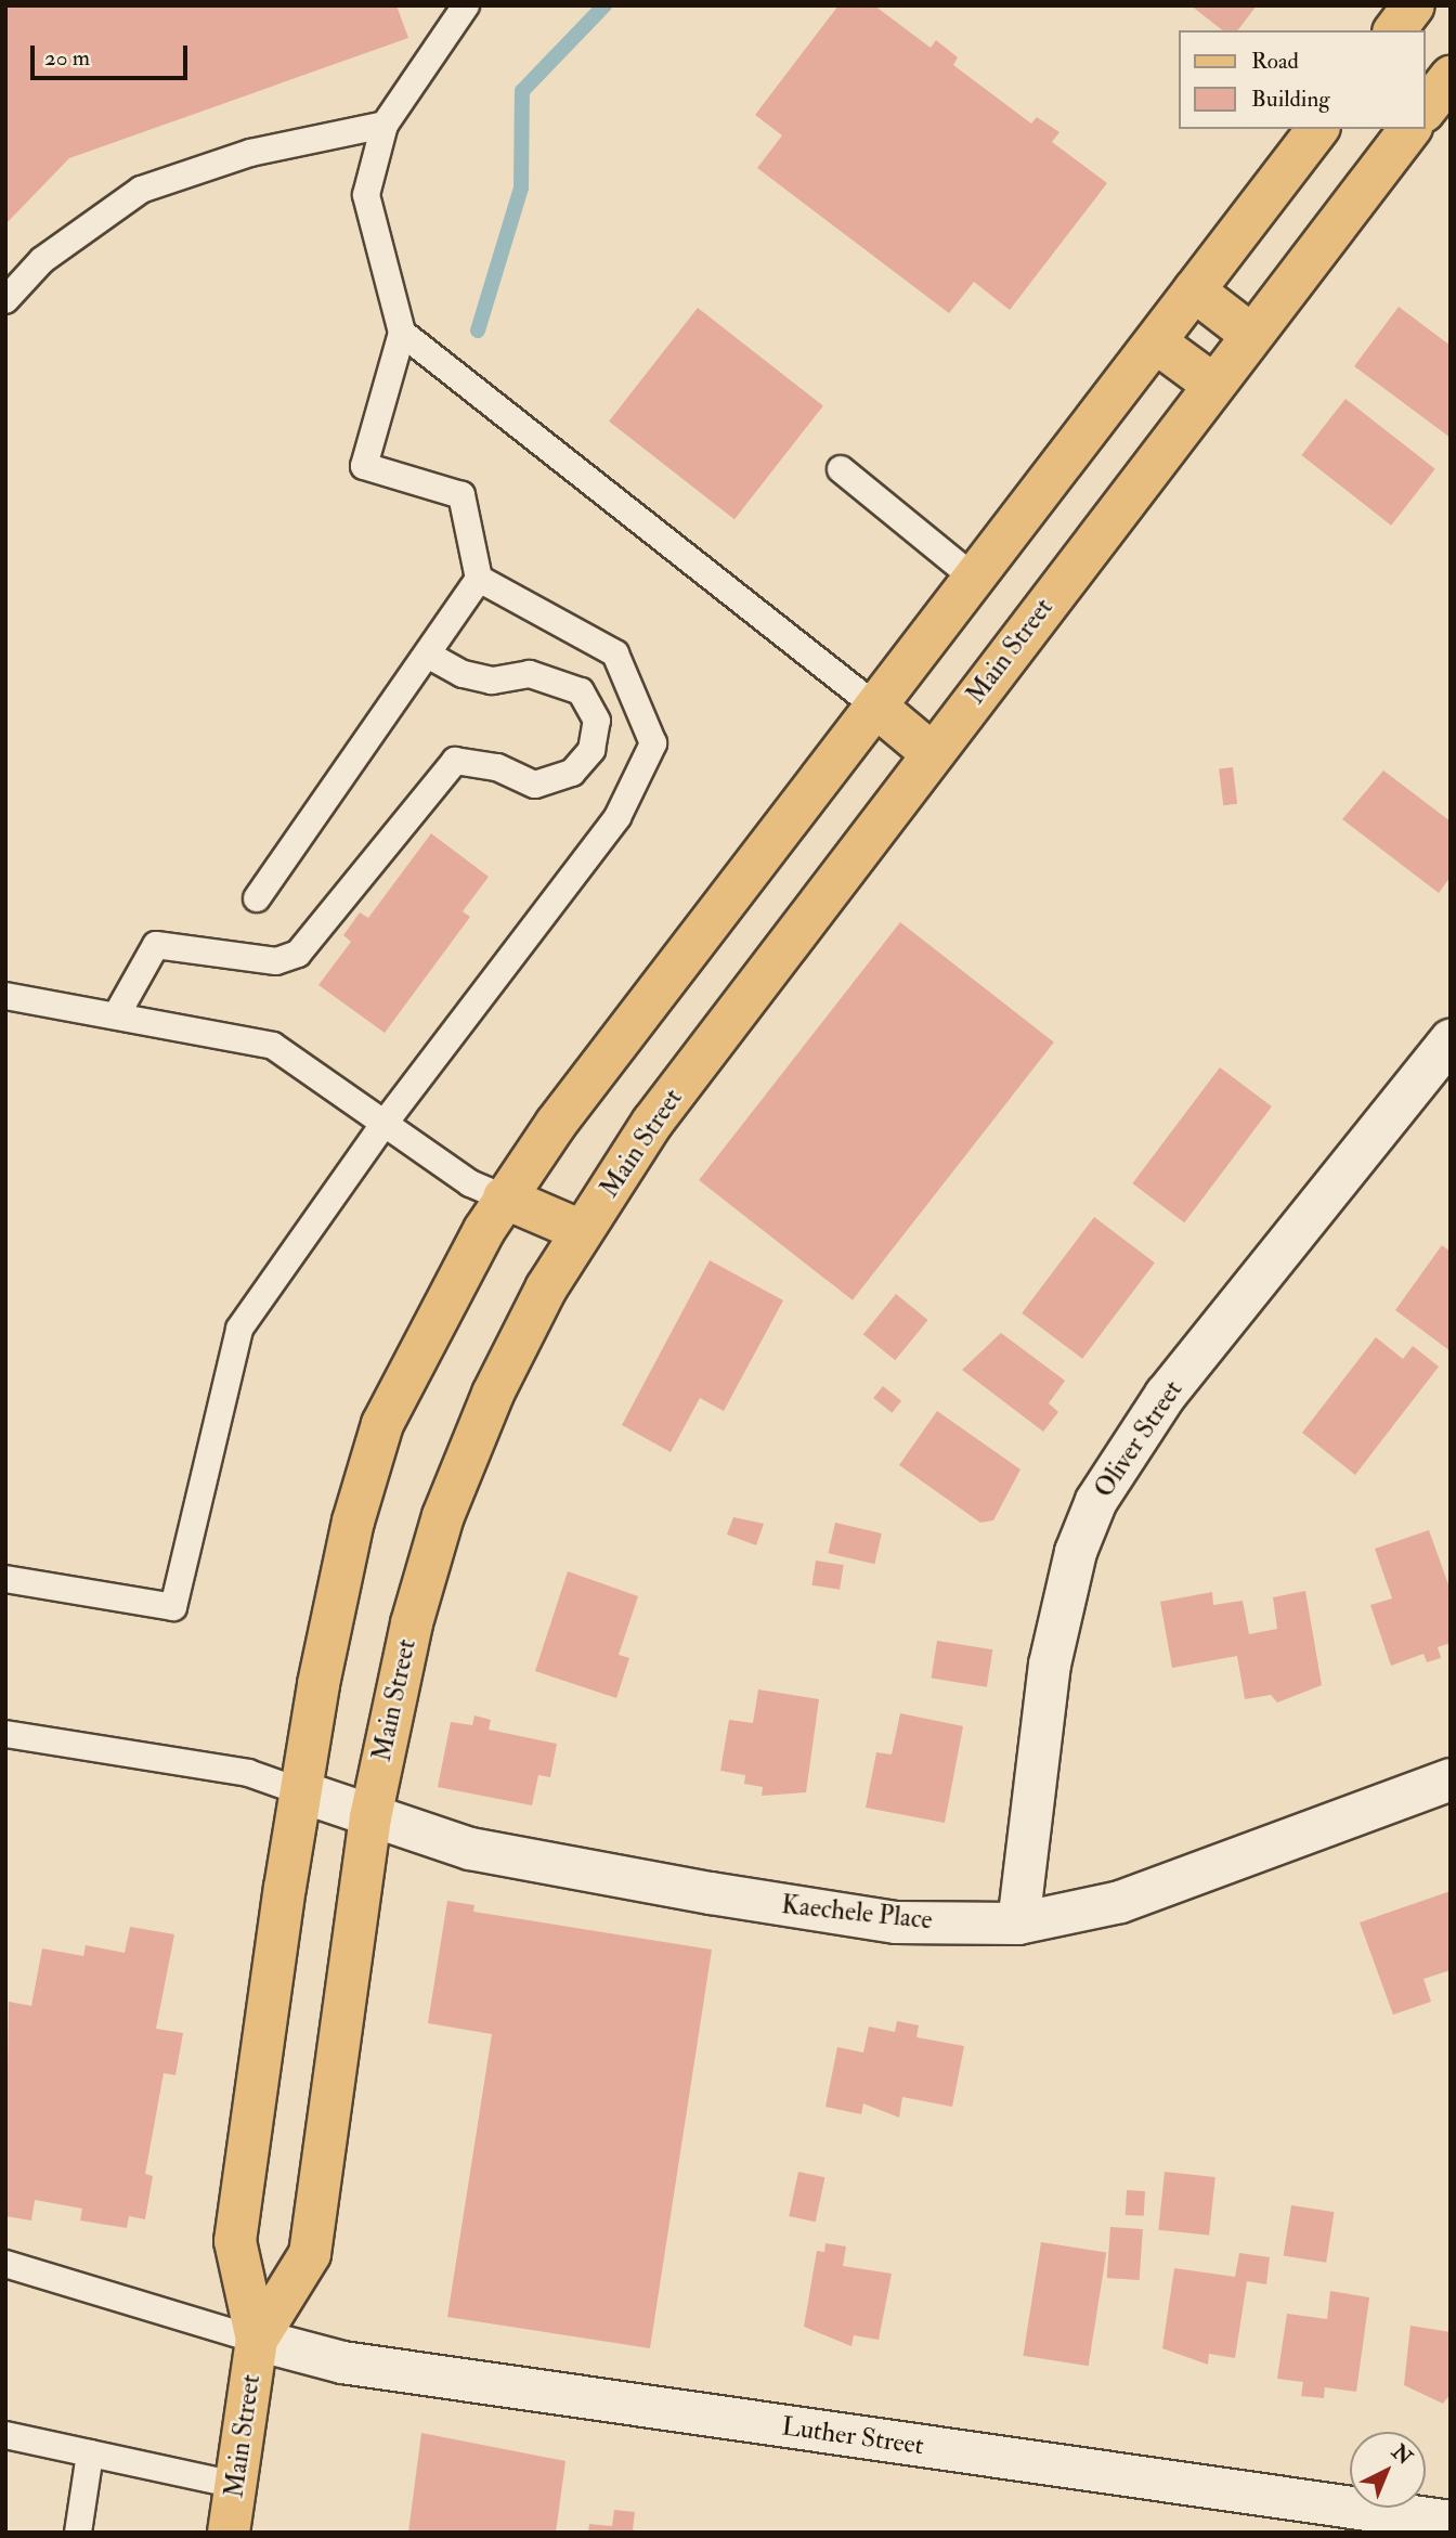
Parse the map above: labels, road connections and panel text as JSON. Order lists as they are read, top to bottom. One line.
{"streets":{"main road":["Main Street"],"street":["Oliver Street","Kaechele Place","Luther Street"]},"crossings":[["Main Street","Kaechele Place"],["Main Street","Luther Street"],["Oliver Street","Kaechele Place"]],"legend":["Road","Building"],"scale_bar":"20 m","north":"top right"}
